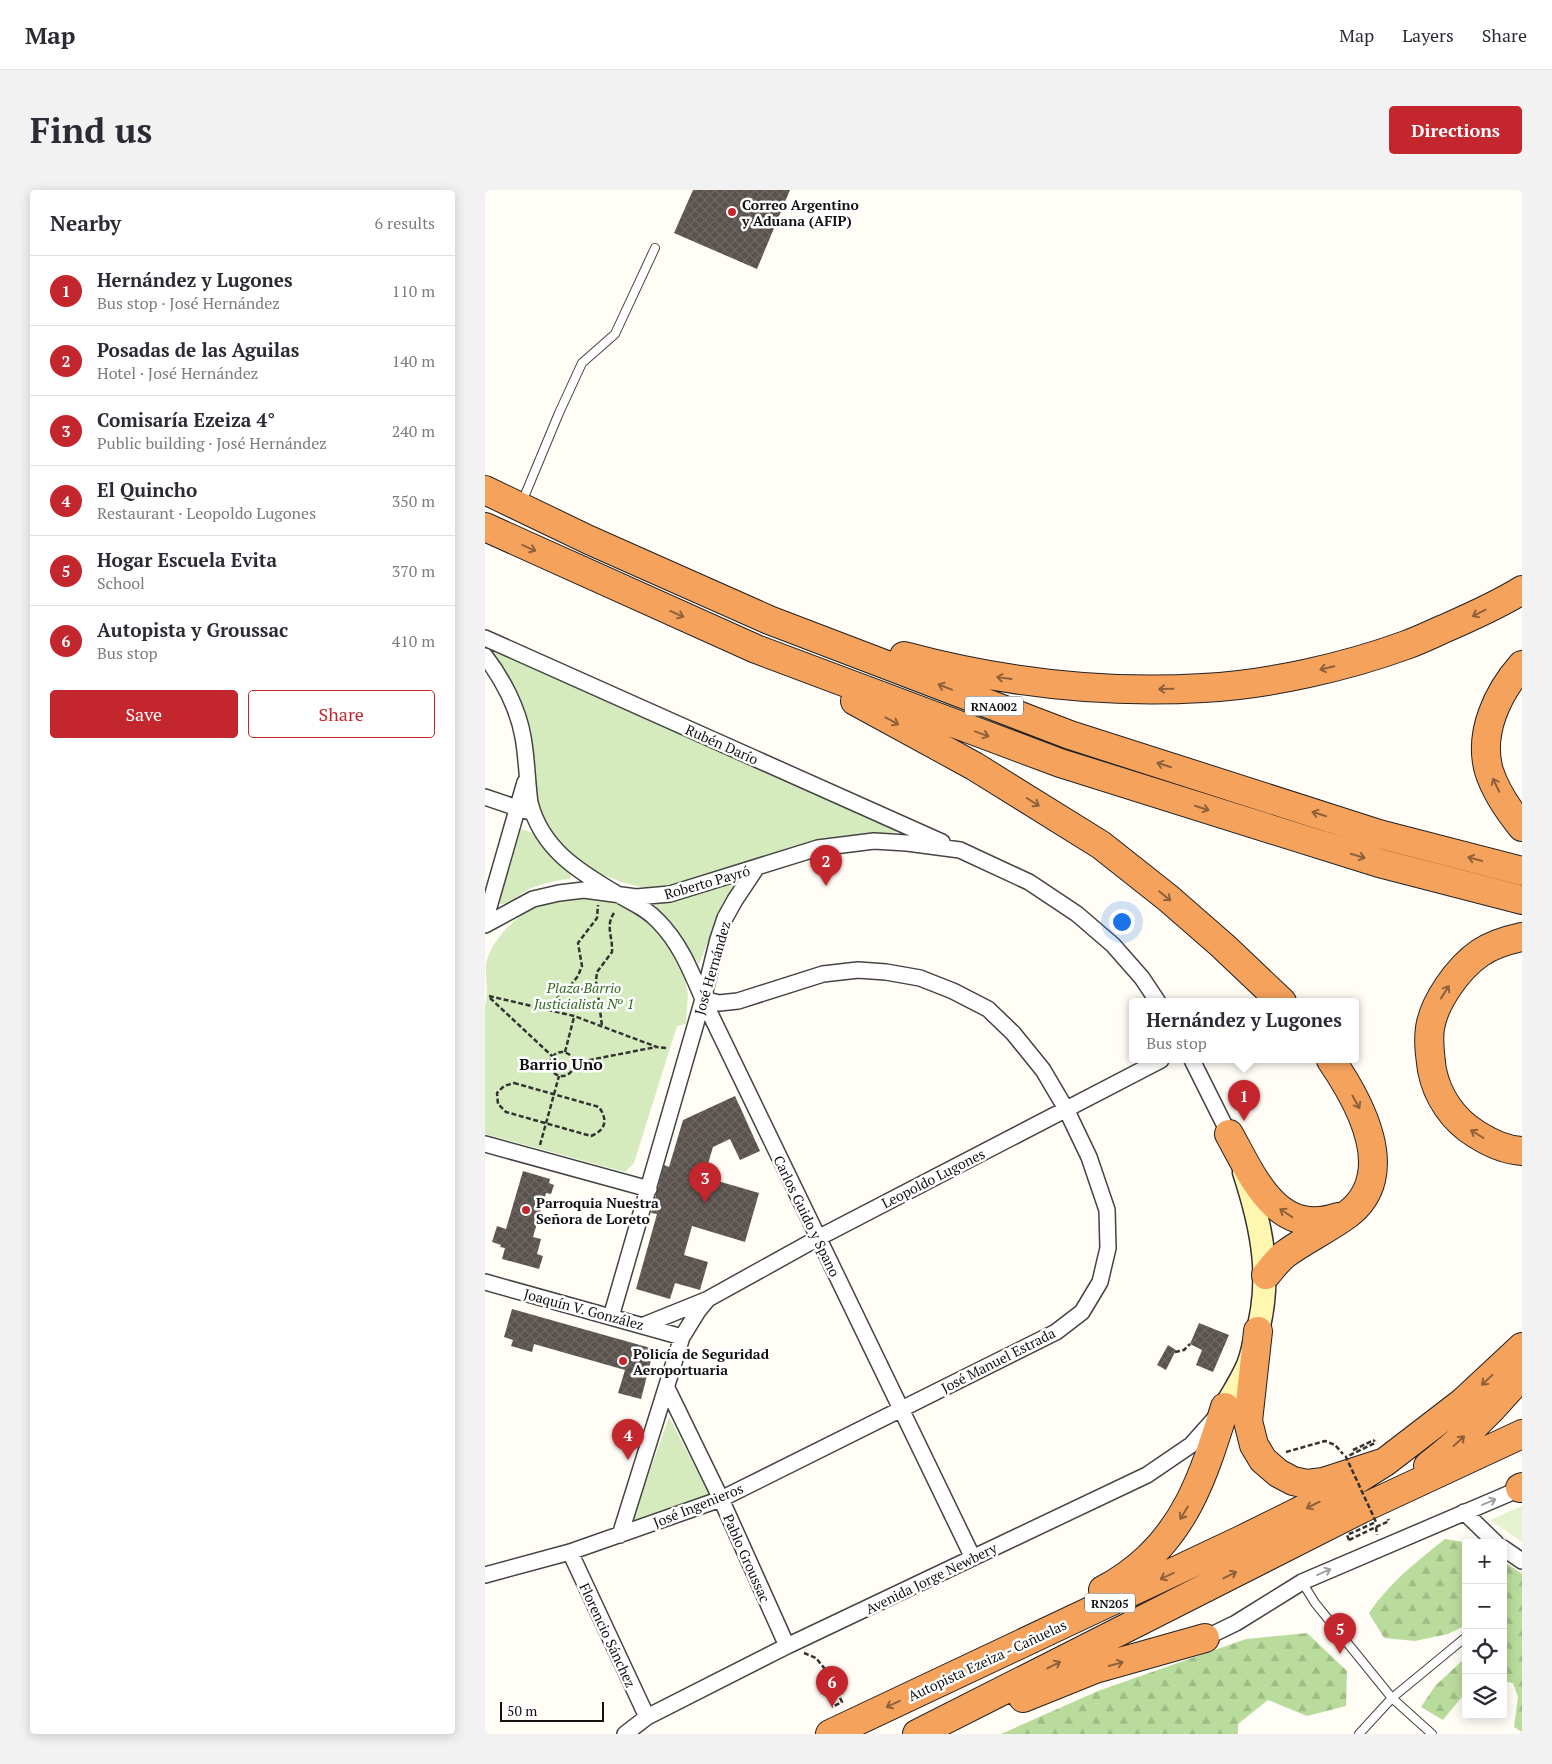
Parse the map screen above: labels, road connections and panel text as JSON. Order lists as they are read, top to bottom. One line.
{"streets":{"highway":["RNA002","RN205","Autopista Ezeiza - Cañuelas"],"street":["Rubén Darío","Roberto Payró","José Hernández","Leopoldo Lugones","Carlos Guido y Spano","Joaquín V. González","José Manuel Estrada","José Ingenieros","Pablo Groussac","Avenida Jorge Newbery","Florencio Sánchez"]},"crossings":[["Roberto Payró","José Hernández"],["Roberto Payró","Carlos Guido y Spano"],["José Hernández","Carlos Guido y Spano"],["José Hernández","Joaquín V. González"],["José Hernández","José Manuel Estrada"],["Leopoldo Lugones","Carlos Guido y Spano"],["Leopoldo Lugones","Joaquín V. González"],["Leopoldo Lugones","José Manuel Estrada"],["Leopoldo Lugones","José Ingenieros"],["Leopoldo Lugones","Pablo Groussac"],["Carlos Guido y Spano","José Manuel Estrada"],["Carlos Guido y Spano","José Ingenieros"],["Carlos Guido y Spano","Avenida Jorge Newbery"],["José Manuel Estrada","José Ingenieros"],["José Ingenieros","Pablo Groussac"],["José Ingenieros","Florencio Sánchez"],["Pablo Groussac","Avenida Jorge Newbery"],["Avenida Jorge Newbery","Florencio Sánchez"]],"districts":["Barrio Uno"],"parks":["Plaza Barrio Justicialista Nº 1"],"places":["Correo Argentino y Aduana (AFIP)","Parroquia Nuestra Señora de Loreto","Policía de Seguridad Aeroportuaria"],"scale_bar":"50 m","page":{"header":"Map","nav":["Map","Layers","Share"],"buttons":["Directions",["Save","Share"]],"title":"Find us","heading":["Nearby","6 results"],"list":[{"mark":"1","name":"Hernández y Lugones","note":"Bus stop · José Hernández","value":"110 m"},{"mark":"2","name":"Posadas de las Aguilas","note":"Hotel · José Hernández","value":"140 m"},{"mark":"3","name":"Comisaría Ezeiza 4°","note":"Public building · José Hernández","value":"240 m"},{"mark":"4","name":"El Quincho","note":"Restaurant · Leopoldo Lugones","value":"350 m"},{"mark":"5","name":"Hogar Escuela Evita","note":"School","value":"370 m"},{"mark":"6","name":"Autopista y Groussac","note":"Bus stop","value":"410 m"}],"pins":["2","1","3","4","5","6"],"popup":["Hernández y Lugones","Bus stop"],"map_buttons":["+","−"],"scale":"50 m"}}
